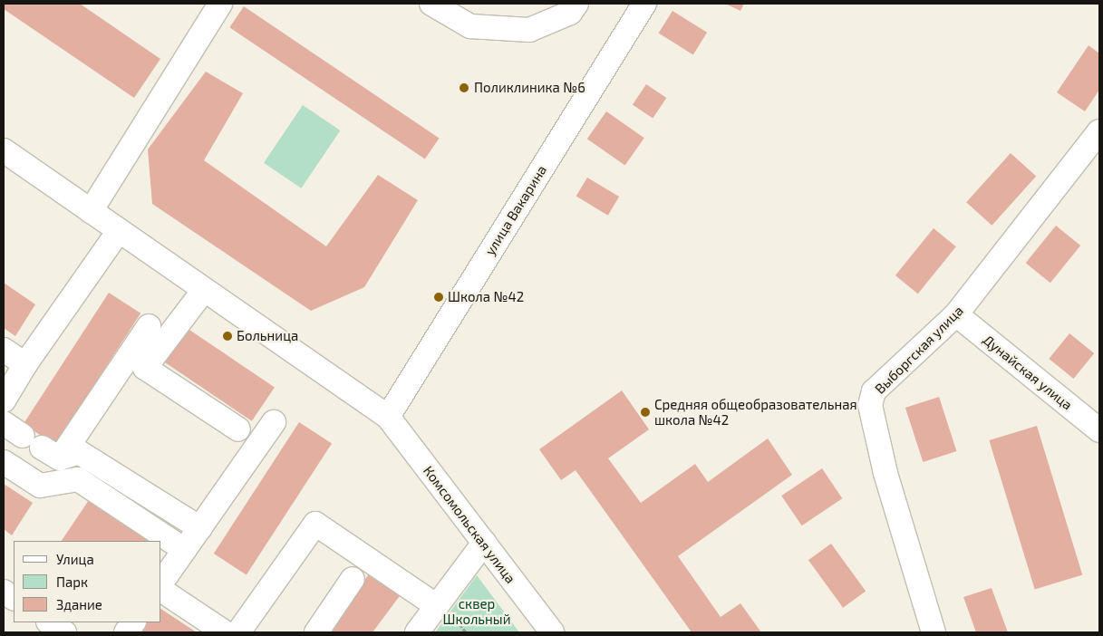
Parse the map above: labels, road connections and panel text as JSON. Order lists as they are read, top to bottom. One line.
{"streets":{"street":["улица Вакарина","Выборгская улица","Дунайская улица","Комсомольская улица"]},"crossings":[["улица Вакарина","Комсомольская улица"],["Выборгская улица","Дунайская улица"]],"parks":["сквер Школьный"],"places":["Поликлиника №6","Школа №42","Больница","Средняя общеобразовательная школа №42"],"legend":["Улица","Парк","Здание"]}
